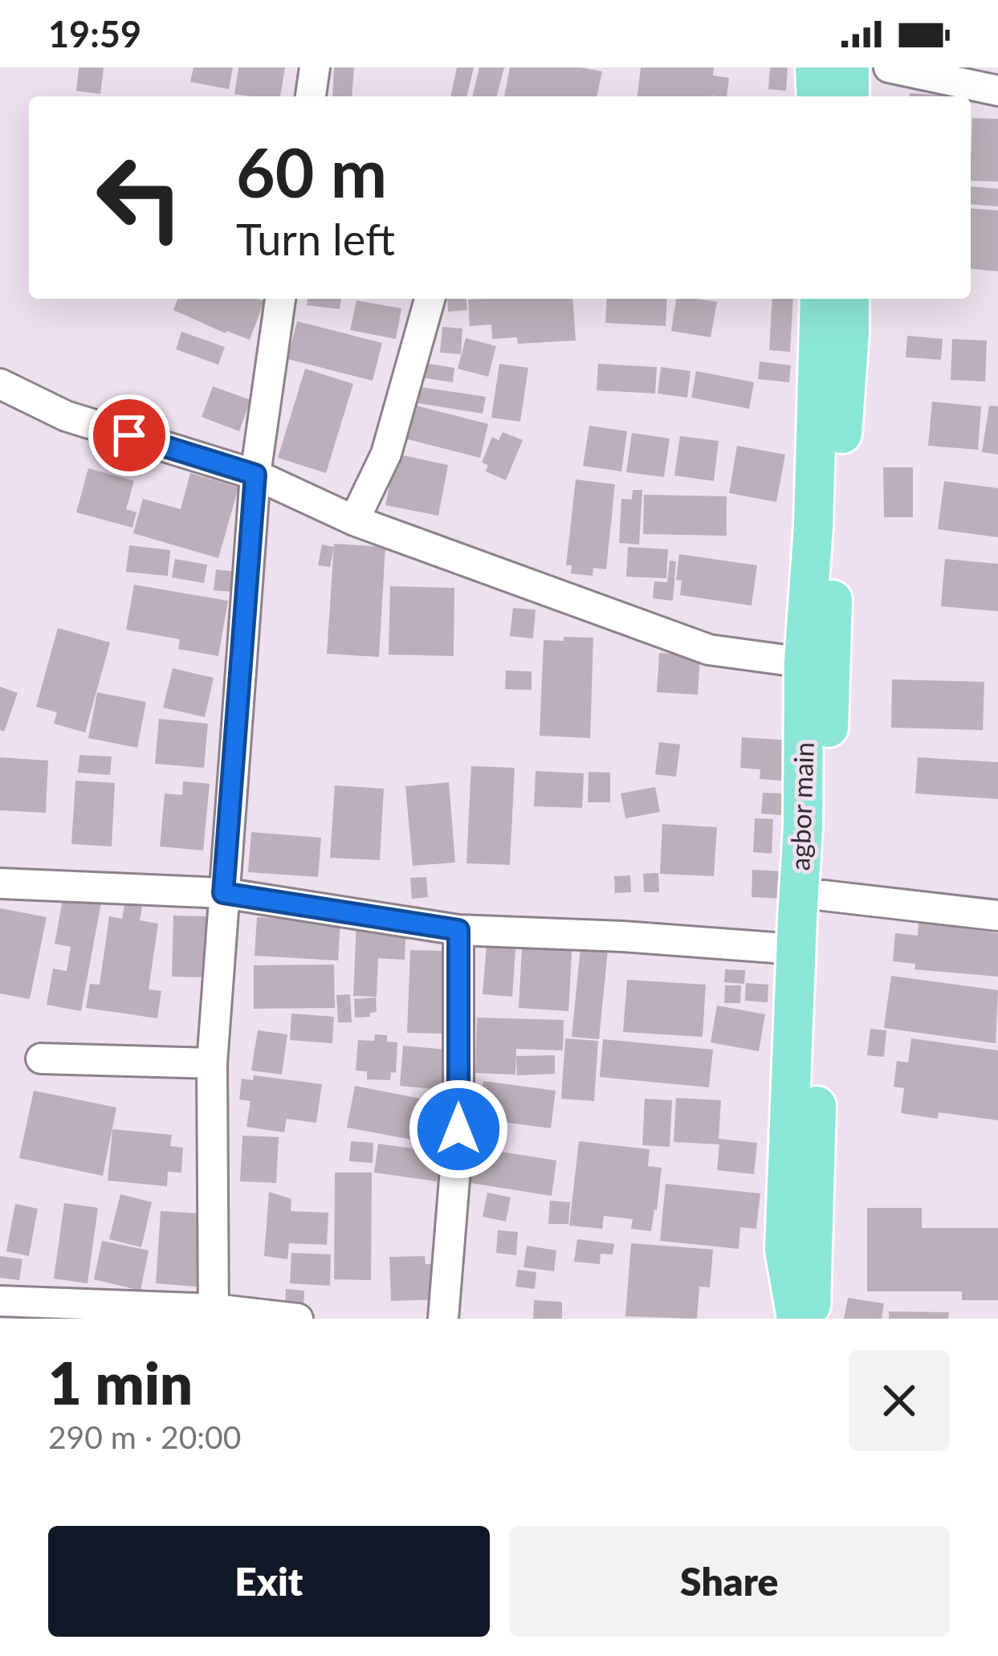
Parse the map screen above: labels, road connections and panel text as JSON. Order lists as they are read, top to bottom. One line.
{"streets":{"main road":["agbor main"]},"page":{"status":"19:59","turn":["60 m","Turn left"],"heading":["1 min","290 m · 20:00"],"buttons":["Exit","Share"]}}
